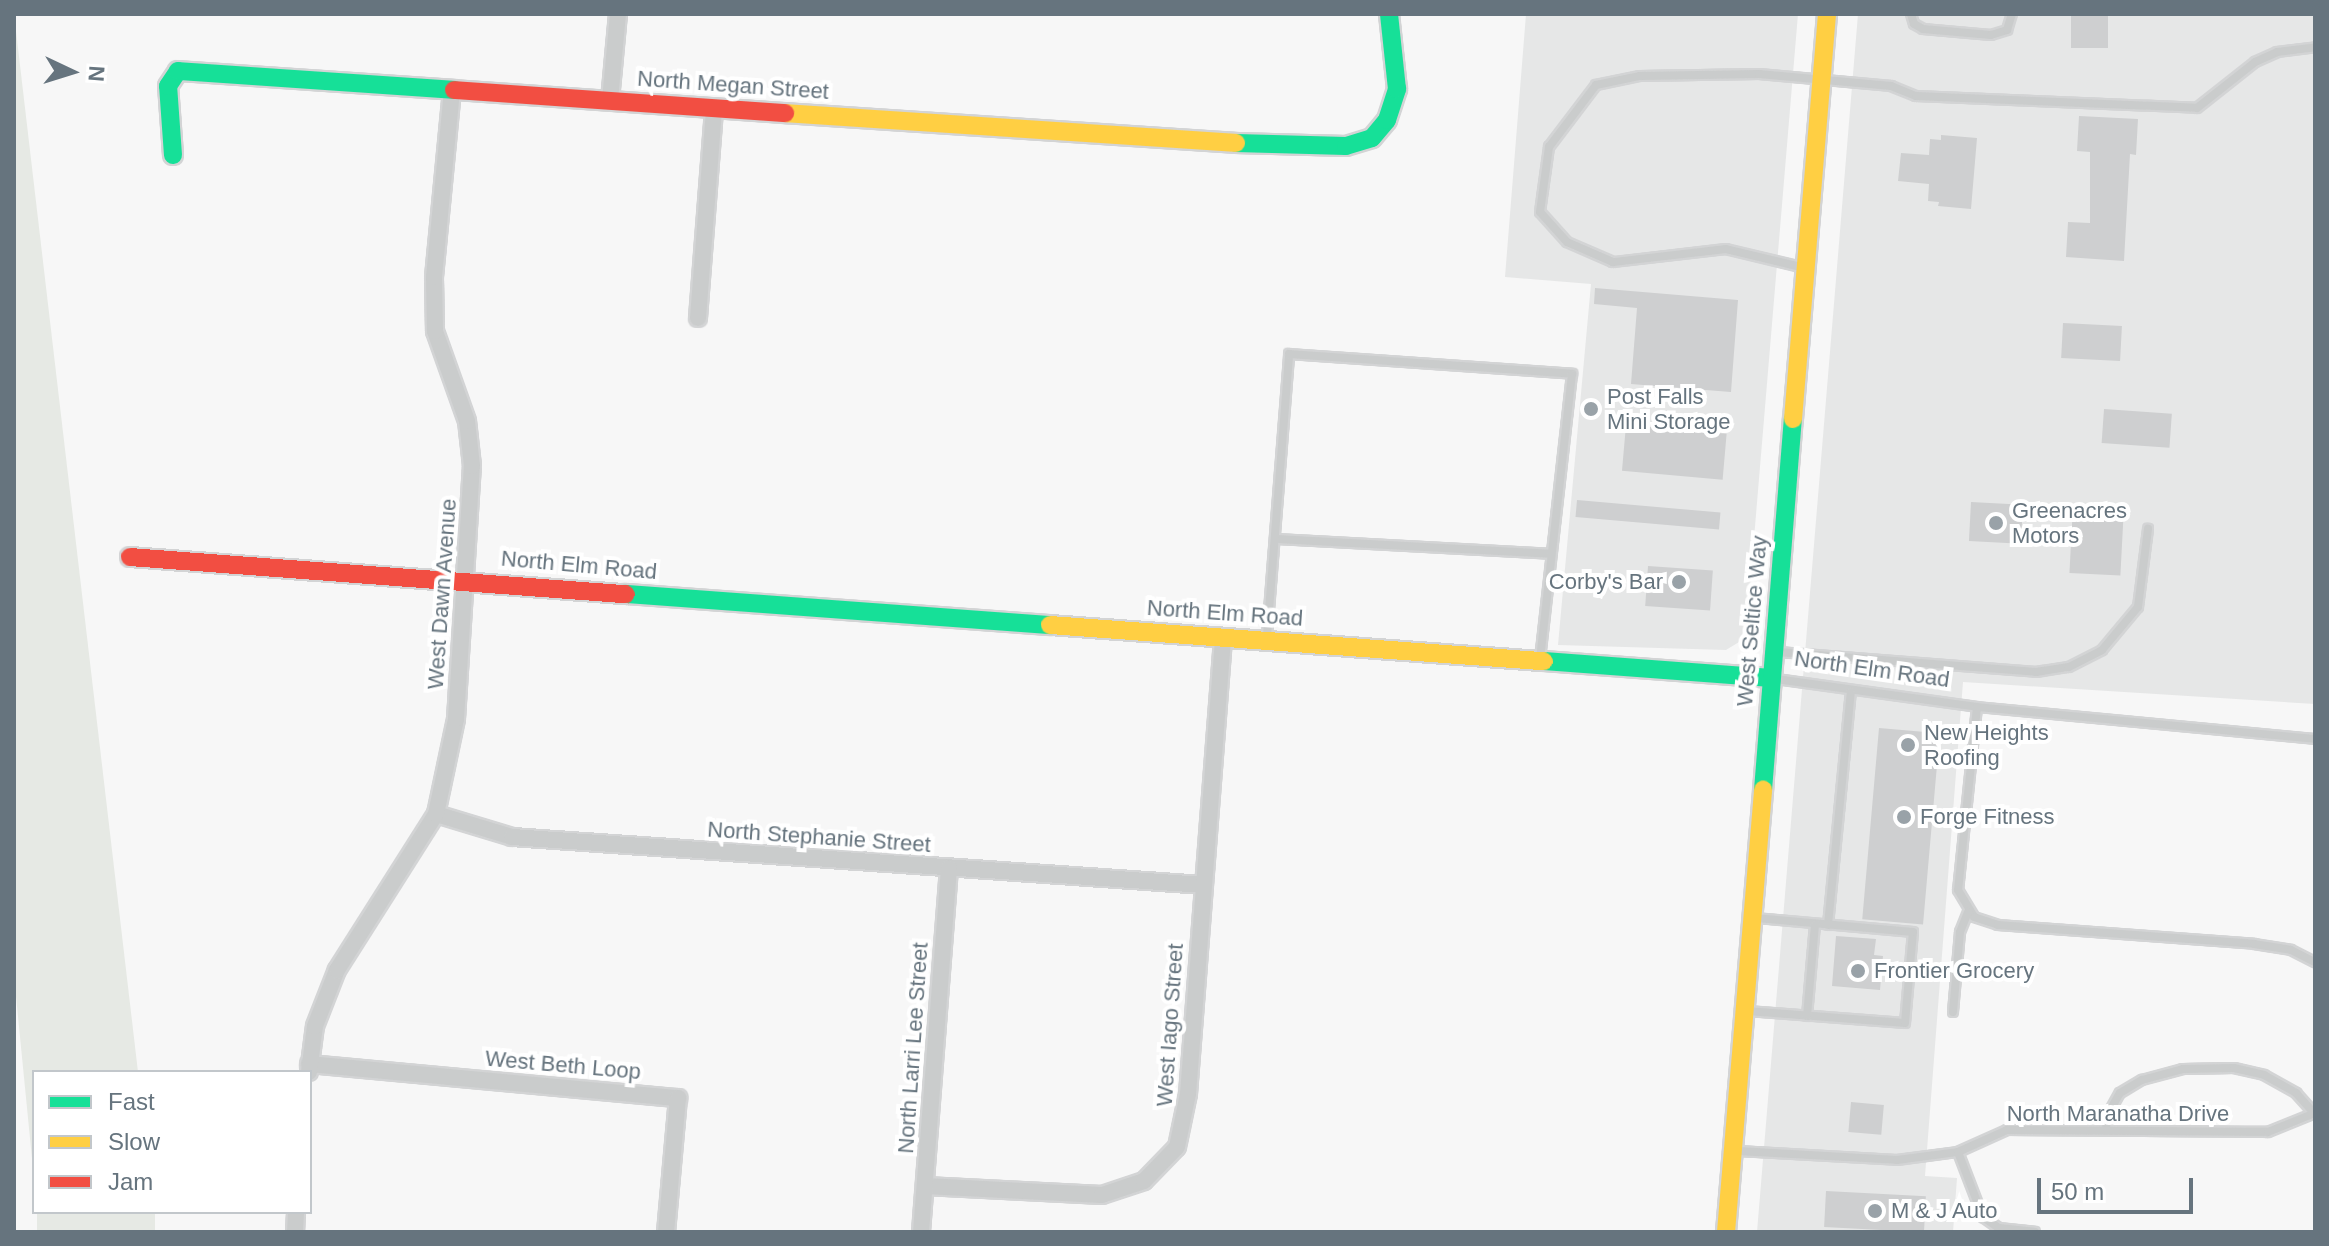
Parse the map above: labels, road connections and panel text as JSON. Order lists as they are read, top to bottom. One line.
{"streets":{"street":["North Megan Street","North Elm Road","West Dawn Avenue","West Seltice Way","North Stephanie Street","West Iago Street","North Larri Lee Street","West Beth Loop"],"lane":["North Maranatha Drive"]},"crossings":[["North Megan Street","West Dawn Avenue"],["North Elm Road","West Dawn Avenue"],["North Elm Road","West Seltice Way"],["North Elm Road","West Iago Street"],["West Dawn Avenue","North Stephanie Street"],["West Dawn Avenue","West Beth Loop"],["West Seltice Way","North Maranatha Drive"],["North Stephanie Street","West Iago Street"],["North Stephanie Street","North Larri Lee Street"],["West Iago Street","North Larri Lee Street"]],"places":["Post Falls Mini Storage","Greenacres Motors","Corby's Bar","New Heights Roofing","Forge Fitness","Frontier Grocery","M & J Auto"],"legend":["Fast","Slow","Jam"],"scale_bar":"50 m","north":"right"}
